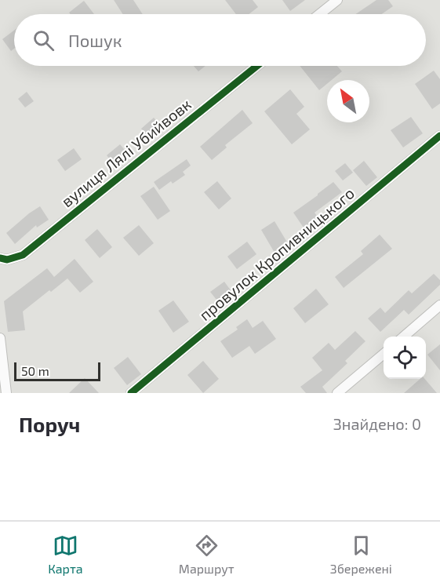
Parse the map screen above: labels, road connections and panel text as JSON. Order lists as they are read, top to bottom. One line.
{"streets":{"street":["вулиця Лялі Убийвовк","провулок Кропивницького"]},"scale_bar":"50 m","north":"top left","page":{"search":"Пошук","scale":"50 m","heading":["Поруч","Знайдено: 0"],"nav":["Карта","Маршрут","Збережені"]}}
